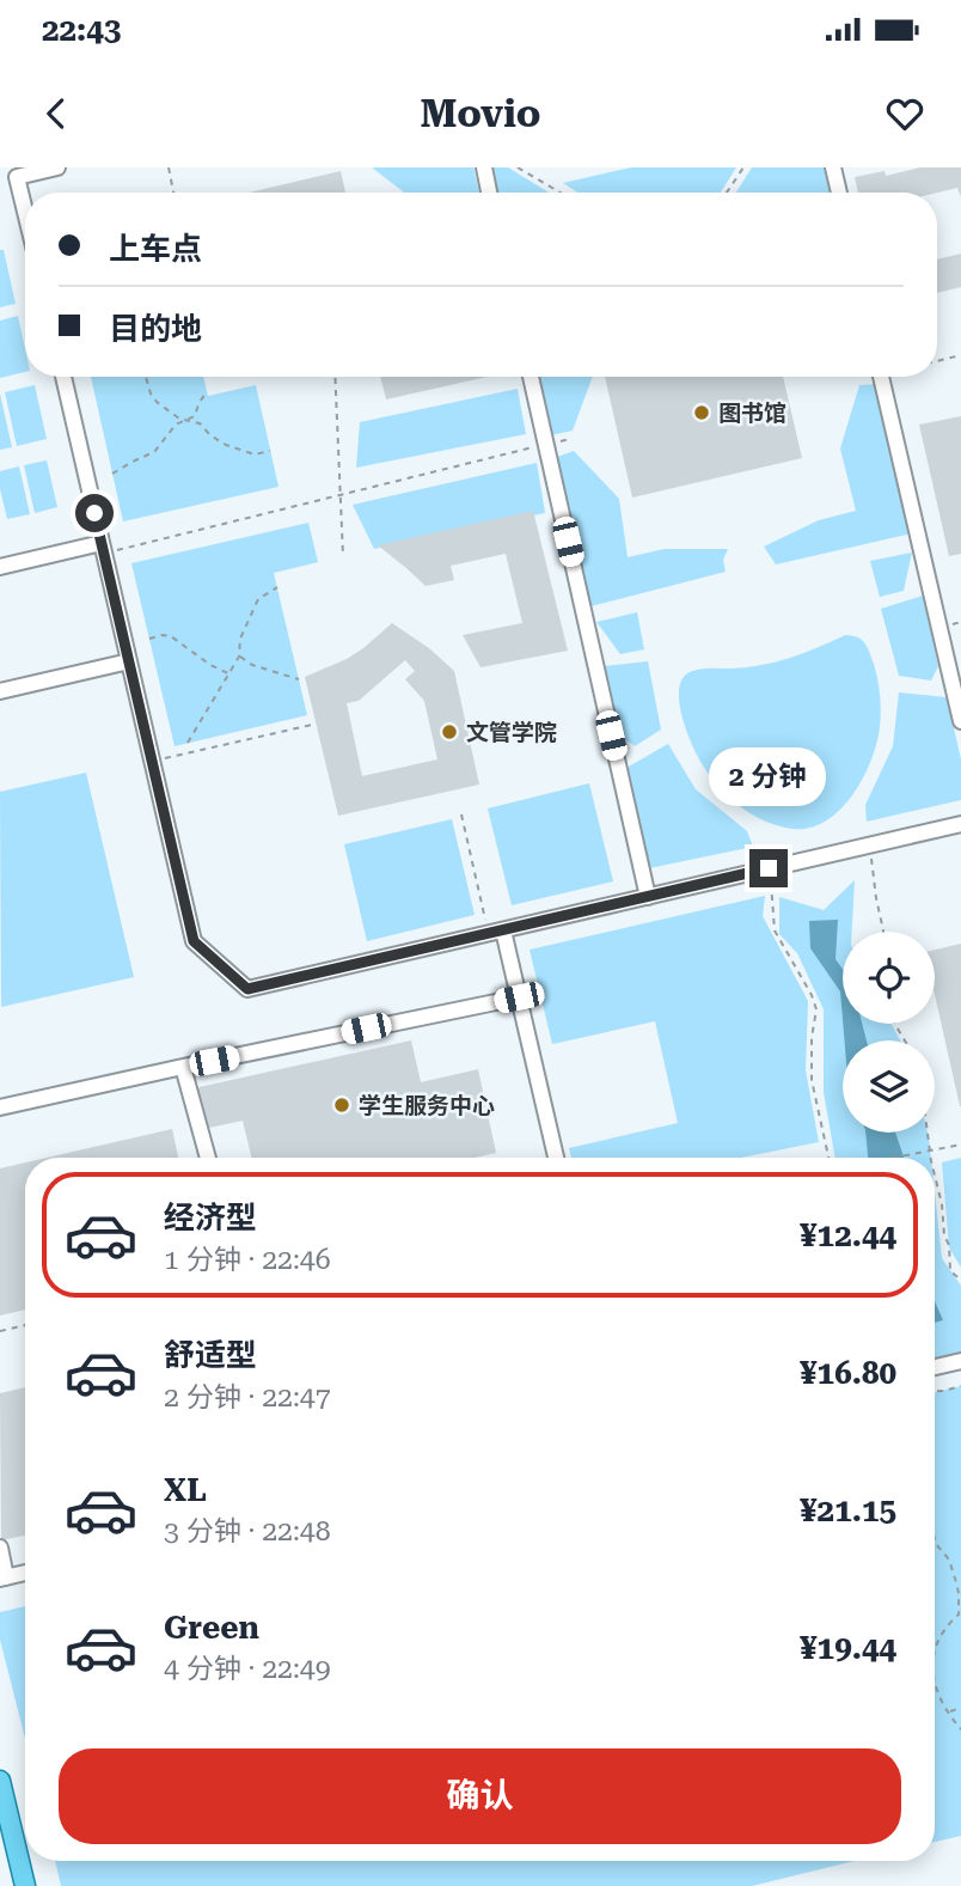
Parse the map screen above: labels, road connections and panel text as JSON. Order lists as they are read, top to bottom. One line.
{"places":["图书馆","文管学院","学生服务中心"],"page":{"status":"22:43","header":"Movio","banner":["上车点","目的地"],"bubble":"2 分钟","list":[{"name":"经济型","note":"1 分钟 · 22:46","value":"¥12.44"},{"name":"舒适型","note":"2 分钟 · 22:47","value":"¥16.80"},{"name":"XL","note":"3 分钟 · 22:48","value":"¥21.15"},{"name":"Green","note":"4 分钟 · 22:49","value":"¥19.44"}],"buttons":"确认"}}
